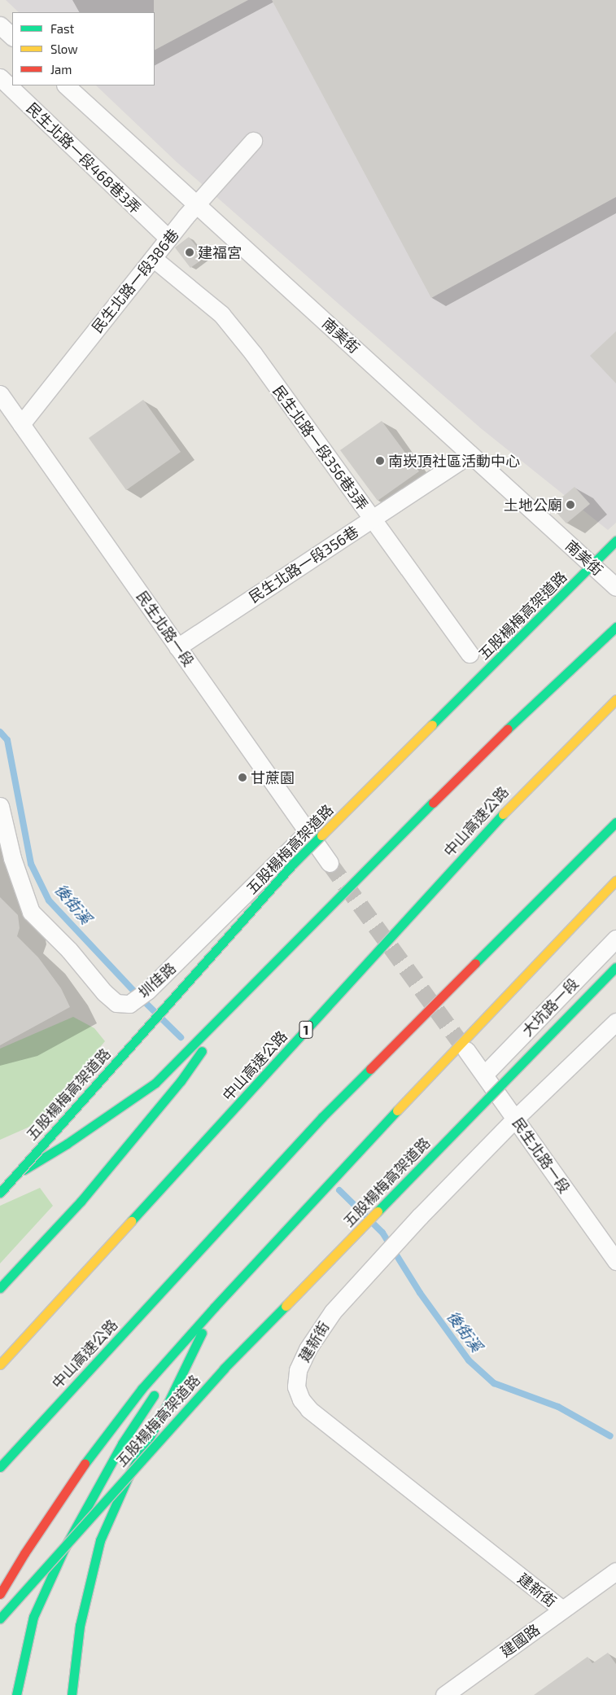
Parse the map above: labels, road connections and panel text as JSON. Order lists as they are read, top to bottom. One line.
{"streets":{"highway":["五股楊梅高架道路","中山高速公路","1"],"street":["民生北路一段468巷3弄","民生北路一段386巷","南美街","民生北路一段356巷3弄","民生北路一段356巷","民生北路一段","圳佳路","大坑路一段","建新街","建國路"]},"crossings":[["民生北路一段468巷3弄","民生北路一段386巷"],["民生北路一段386巷","南美街"],["民生北路一段386巷","民生北路一段356巷3弄"],["民生北路一段386巷","民生北路一段"],["南美街","民生北路一段356巷"],["民生北路一段356巷3弄","民生北路一段356巷"],["民生北路一段356巷","民生北路一段"],["民生北路一段","圳佳路"],["民生北路一段","大坑路一段"],["民生北路一段","建新街"],["建新街","建國路"]],"water":["後街溪"],"places":["建福宮","南崁頂社區活動中心","土地公廟","甘蔗園"],"legend":["Fast","Slow","Jam"]}
